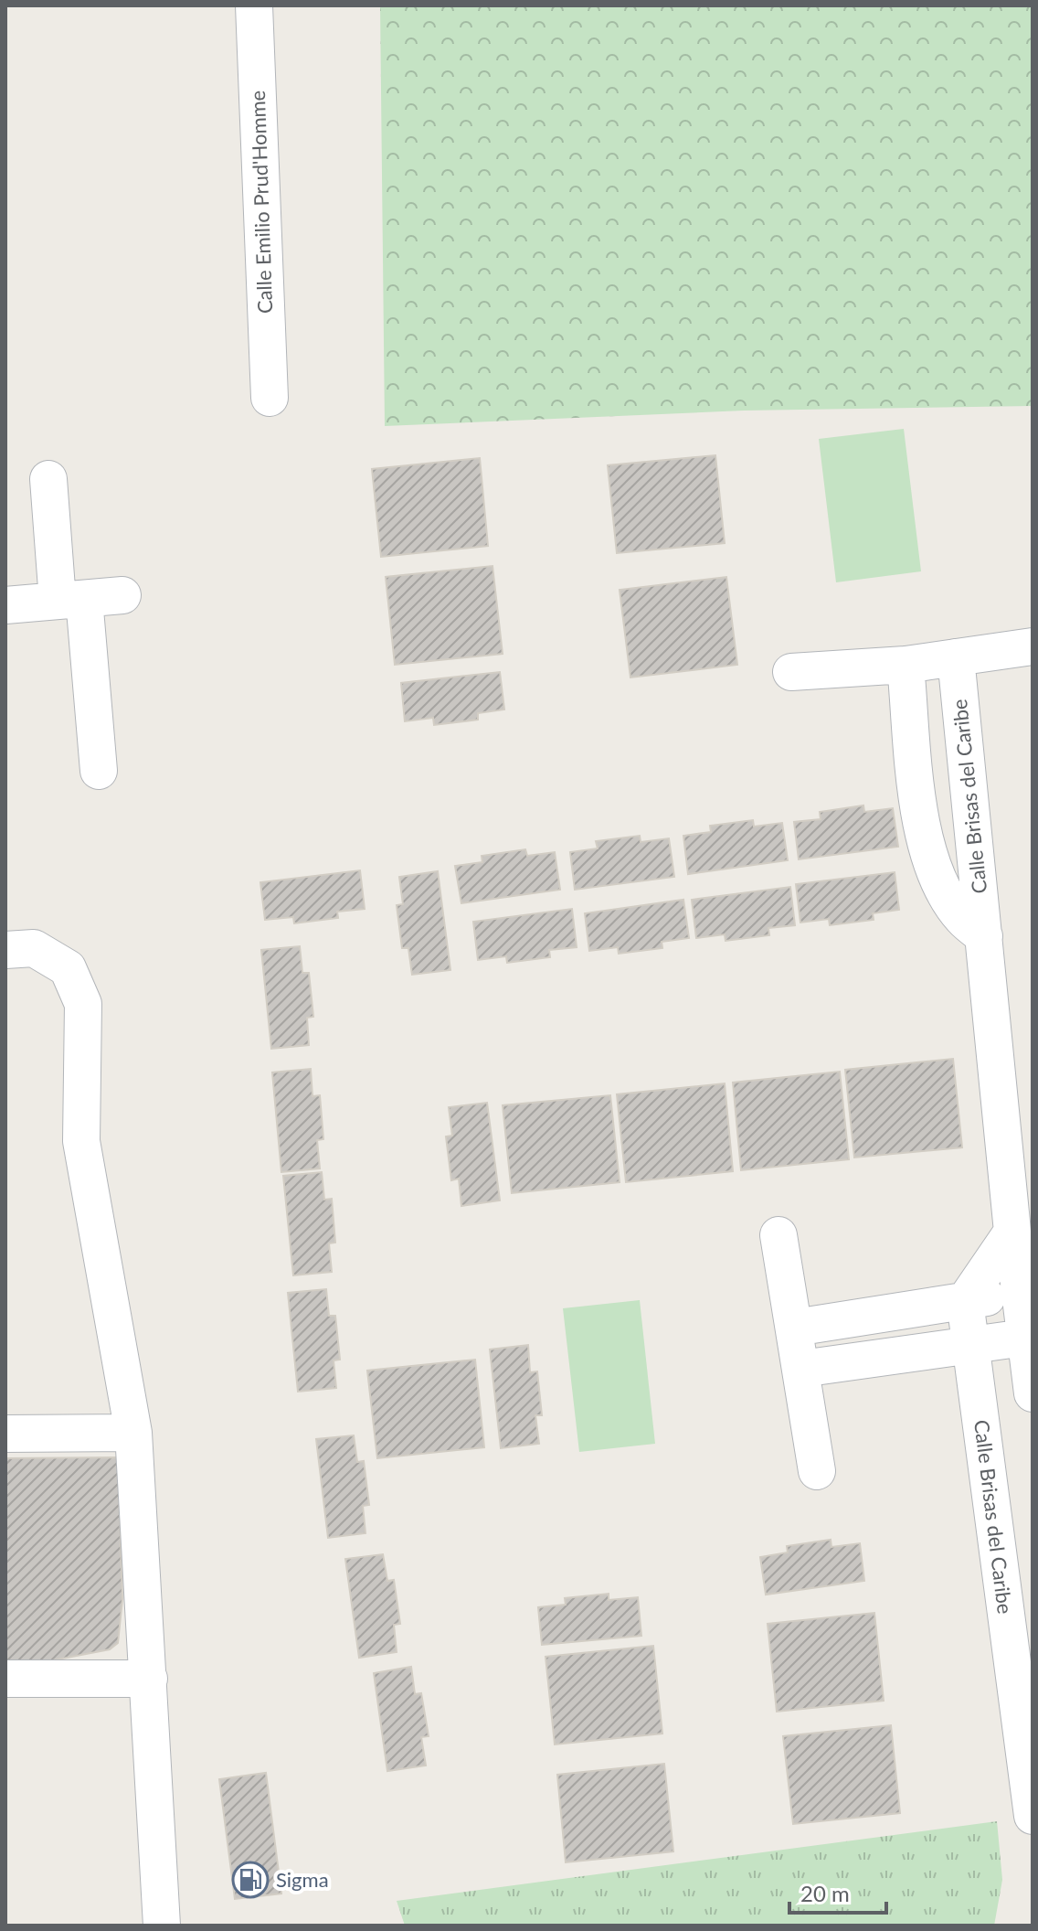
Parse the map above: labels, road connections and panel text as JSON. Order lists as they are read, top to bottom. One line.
{"streets":{"street":["Calle Emilio Prud'Homme","Calle Brisas del Caribe"]},"places":{"fuel station":["Sigma"]},"scale_bar":"20 m"}
